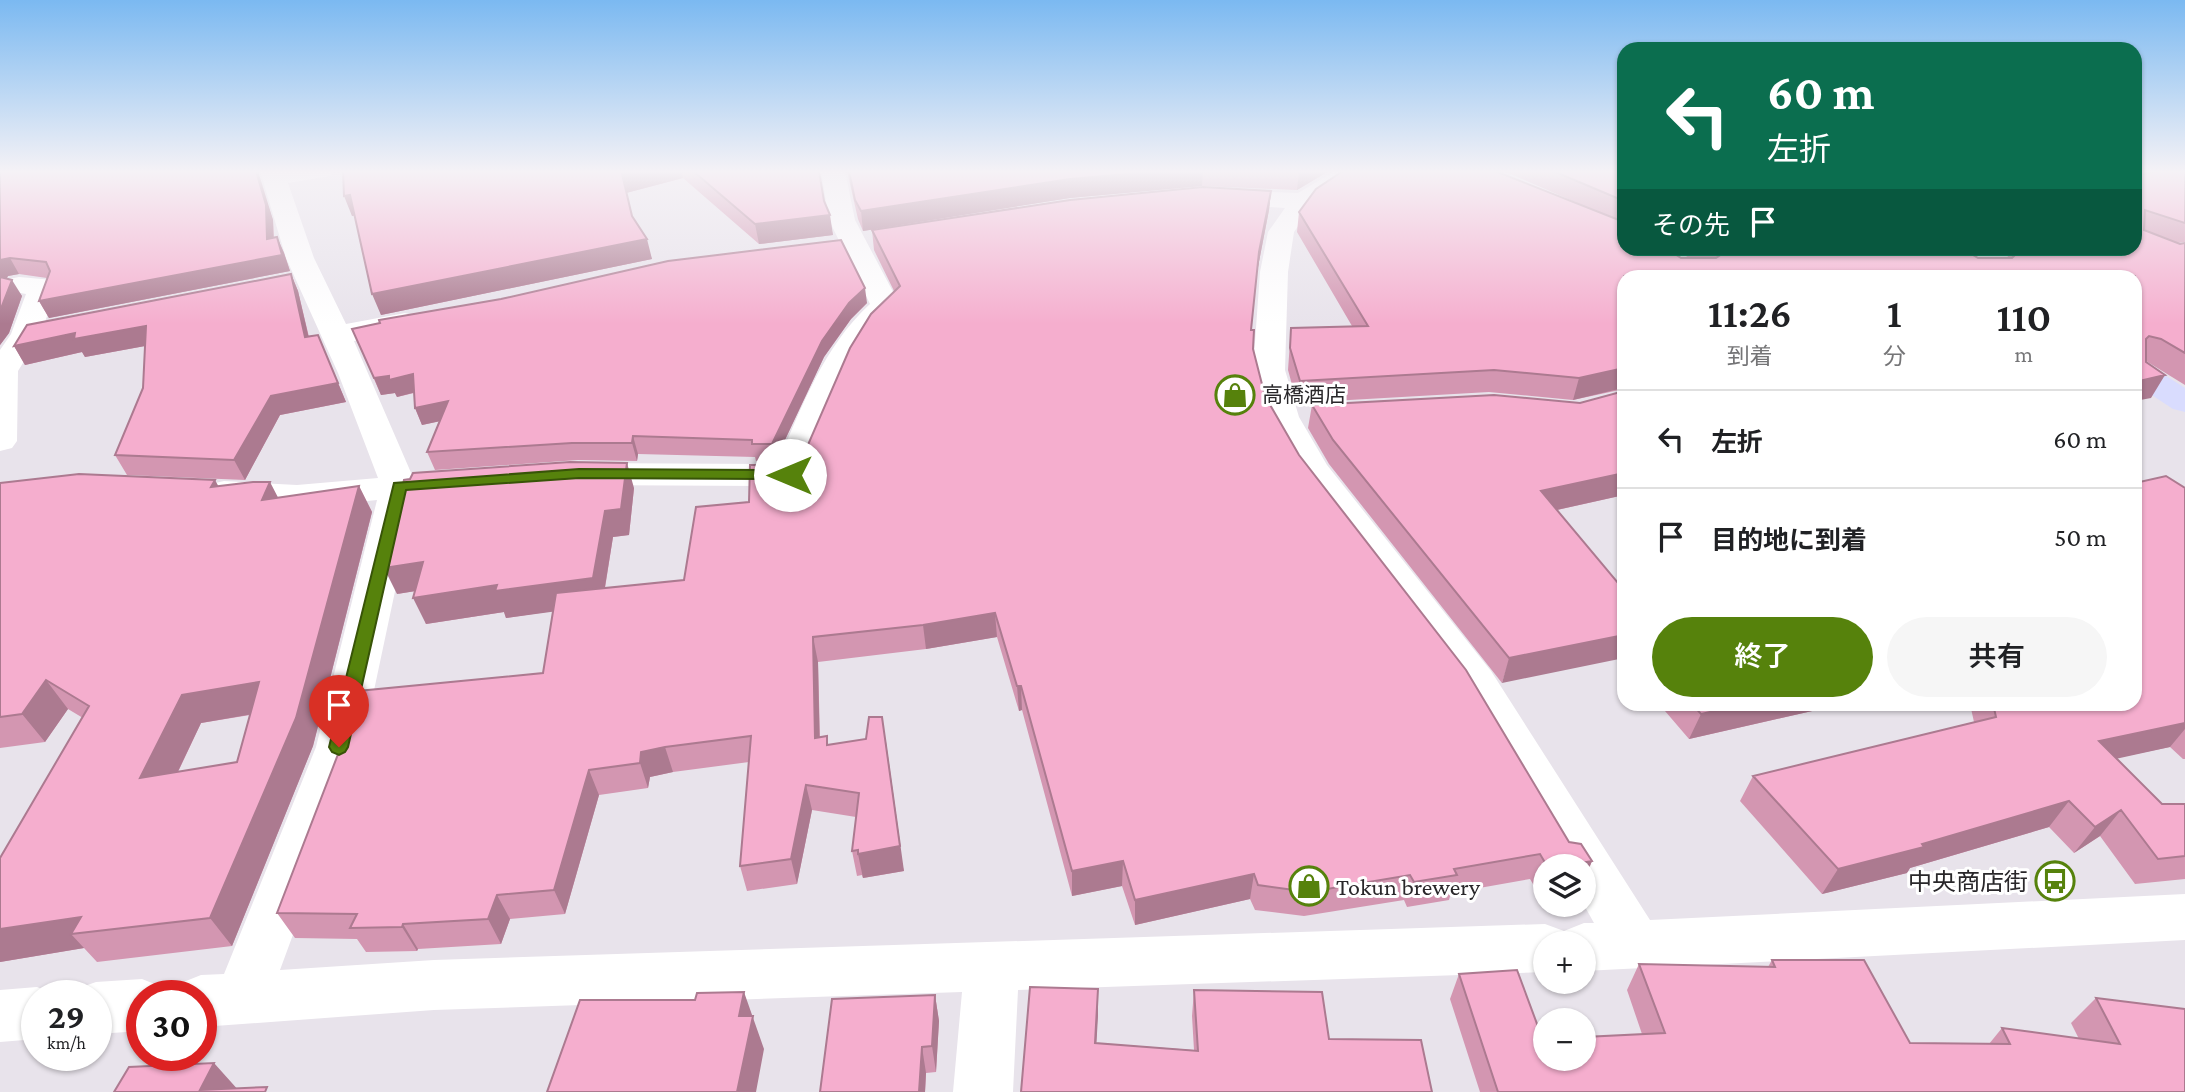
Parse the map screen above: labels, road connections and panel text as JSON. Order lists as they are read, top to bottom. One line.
{"places":{"shop":["高橋酒店","Tokun brewery"],"bus stop":["中央商店街"]},"page":{"turn":["60 m","左折"],"then":"その先","eta":["11:26","到着","1","分","110","m"],"list":[{"name":"左折","value":"60 m"},{"name":"目的地に到着","value":"50 m"}],"buttons":["終了","共有"],"map_buttons":["+","−"],"speed":"29 km/h","limit":"30"}}
